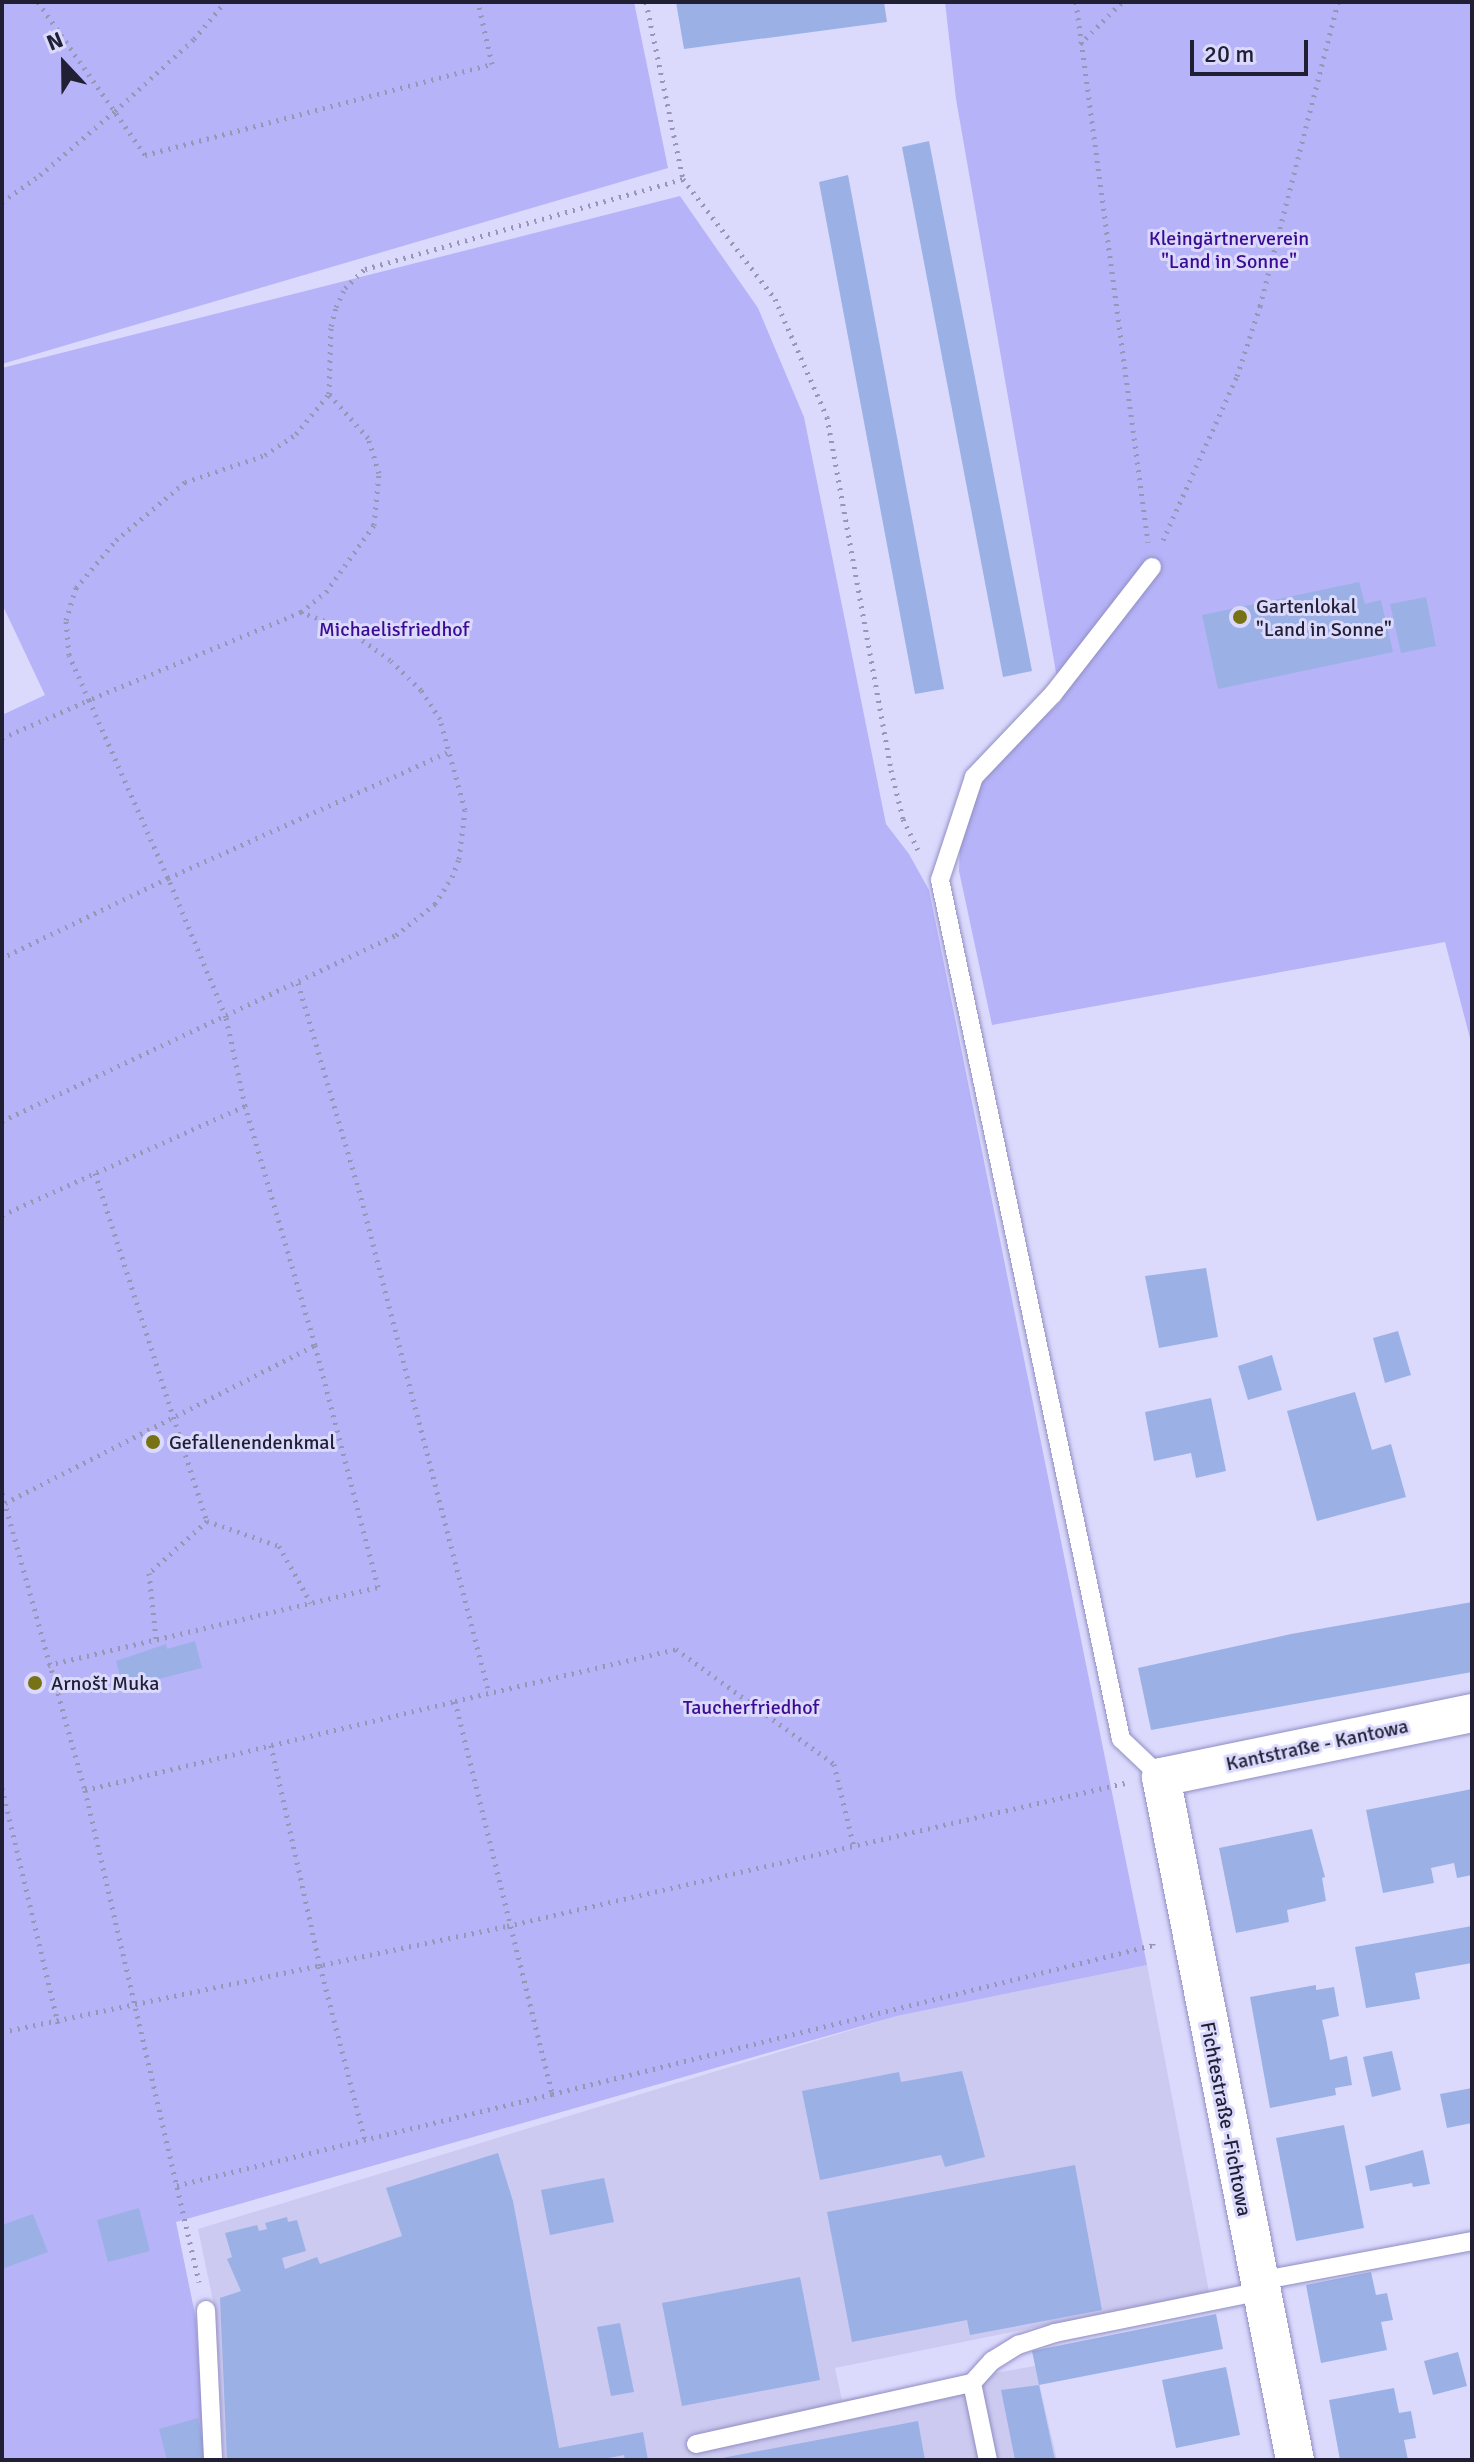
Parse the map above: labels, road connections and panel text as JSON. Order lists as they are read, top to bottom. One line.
{"streets":{"street":["Kantstraße - Kantowa","Fichtestraße -Fichtowa"]},"crossings":[["Kantstraße - Kantowa","Fichtestraße -Fichtowa"]],"parks":["Kleingärtnerverein \"Land in Sonne\"","Michaelisfriedhof","Taucherfriedhof"],"places":["Gartenlokal \"Land in Sonne\"","Gefallenendenkmal","Arnošt Muka"],"scale_bar":"20 m","north":"top"}
